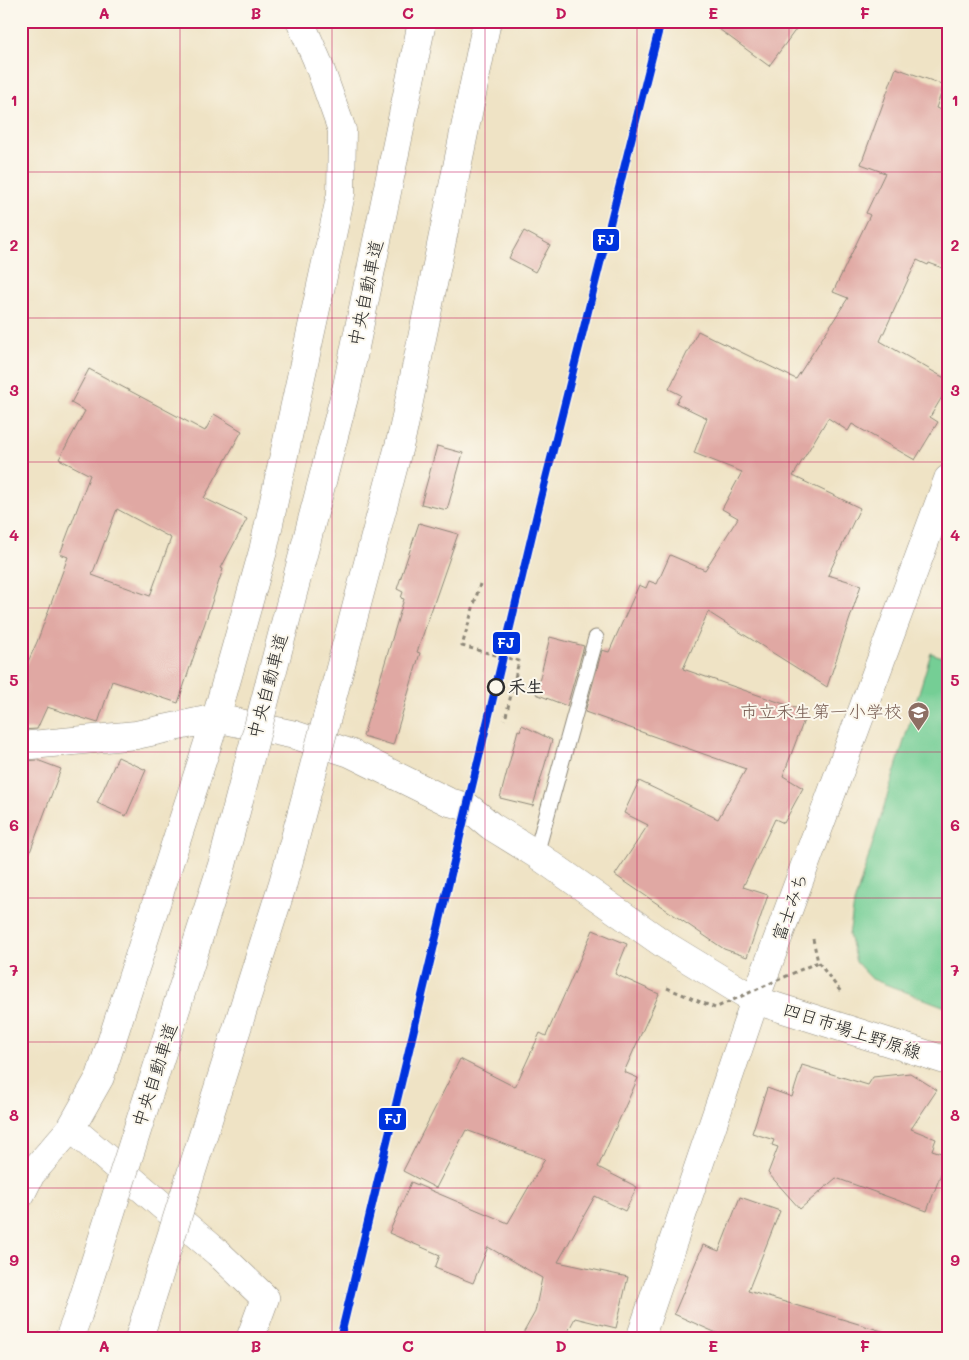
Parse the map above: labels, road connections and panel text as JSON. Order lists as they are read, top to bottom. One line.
{"streets":{"main road":["中央自動車道","富士みち","四日市場上野原線"]},"crossings":[["富士みち","四日市場上野原線"]],"places":{"other":["禾生"],"school or university":["市立禾生第一小学校"]},"lines":["transit line FJ"],"grid":{"columns":["A","B","C","D","E","F"],"rows":["1","2","3","4","5","6","7","8","9"]}}
